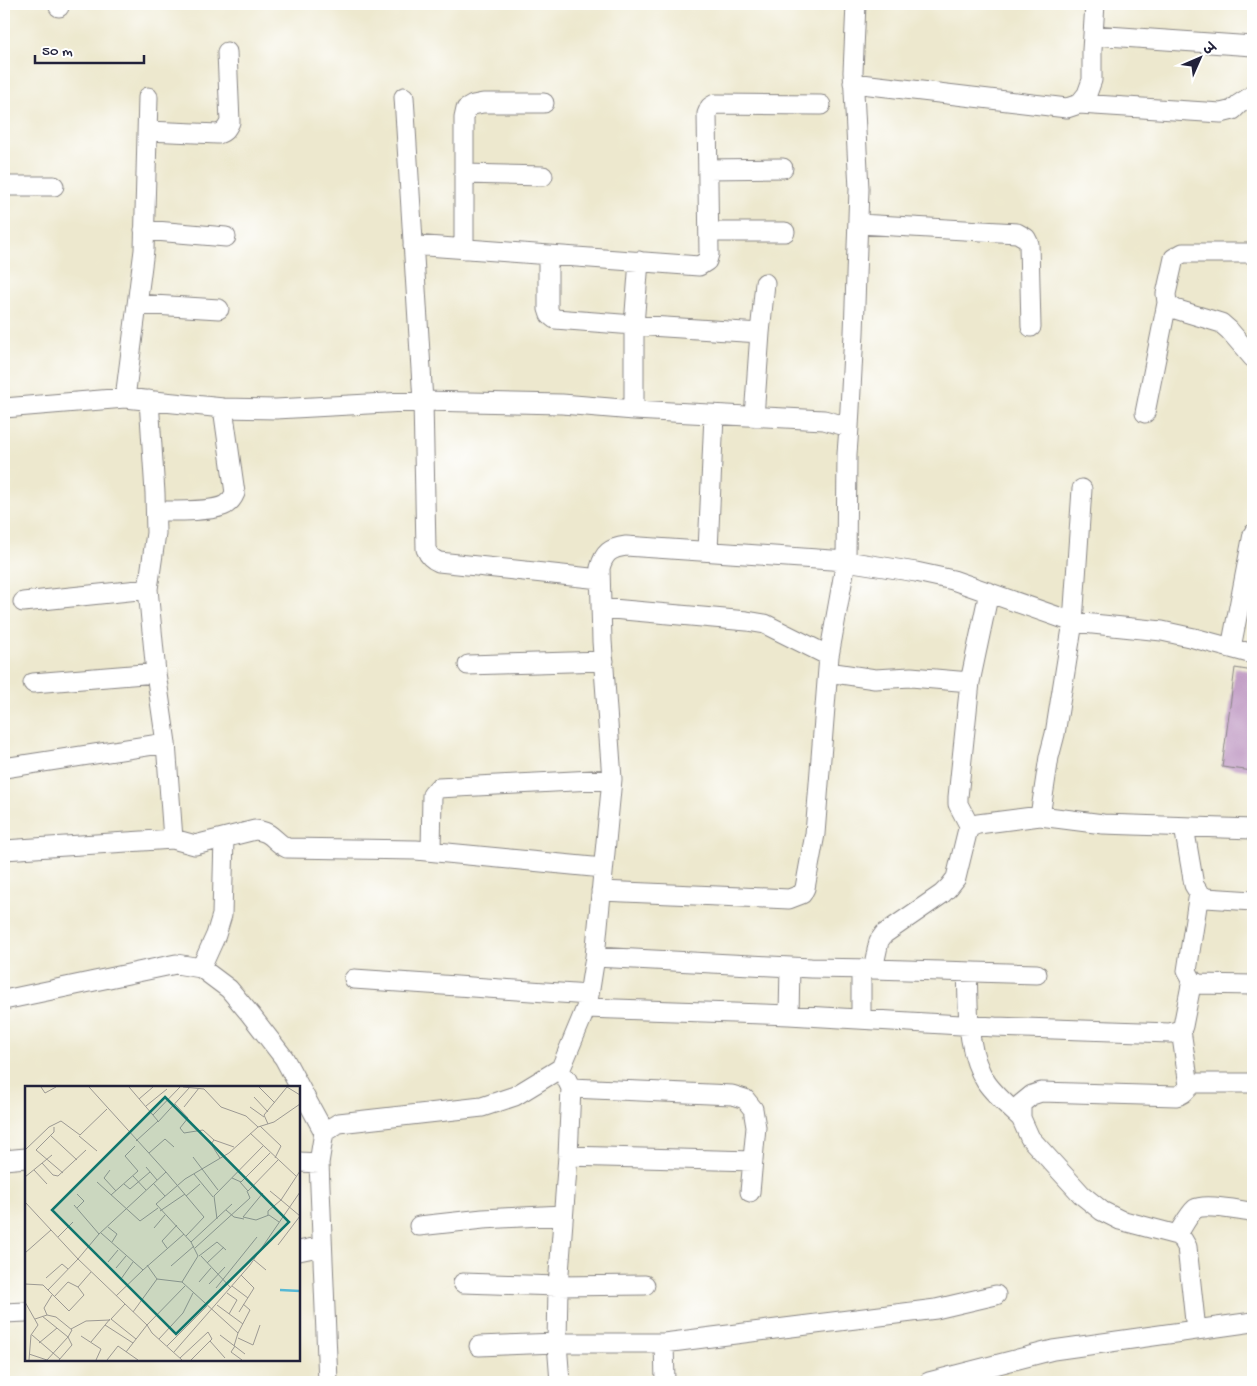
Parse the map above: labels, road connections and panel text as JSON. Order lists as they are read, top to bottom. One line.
{"scale_bar":"50 m","north":"top right"}
